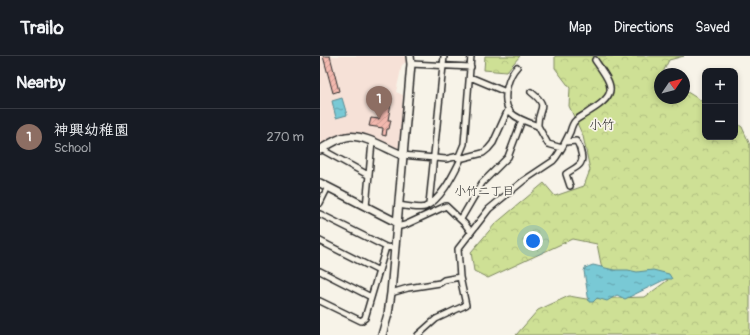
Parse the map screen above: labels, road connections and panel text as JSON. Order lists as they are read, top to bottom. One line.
{"districts":["小竹","小竹二丁目"],"north":"top right","page":{"header":"Trailo","nav":["Map","Directions","Saved"],"heading":"Nearby","map_buttons":["+","−"],"pins":"1","list":[{"mark":"1","name":"神興幼稚園","note":"School","value":"270 m"}]}}
